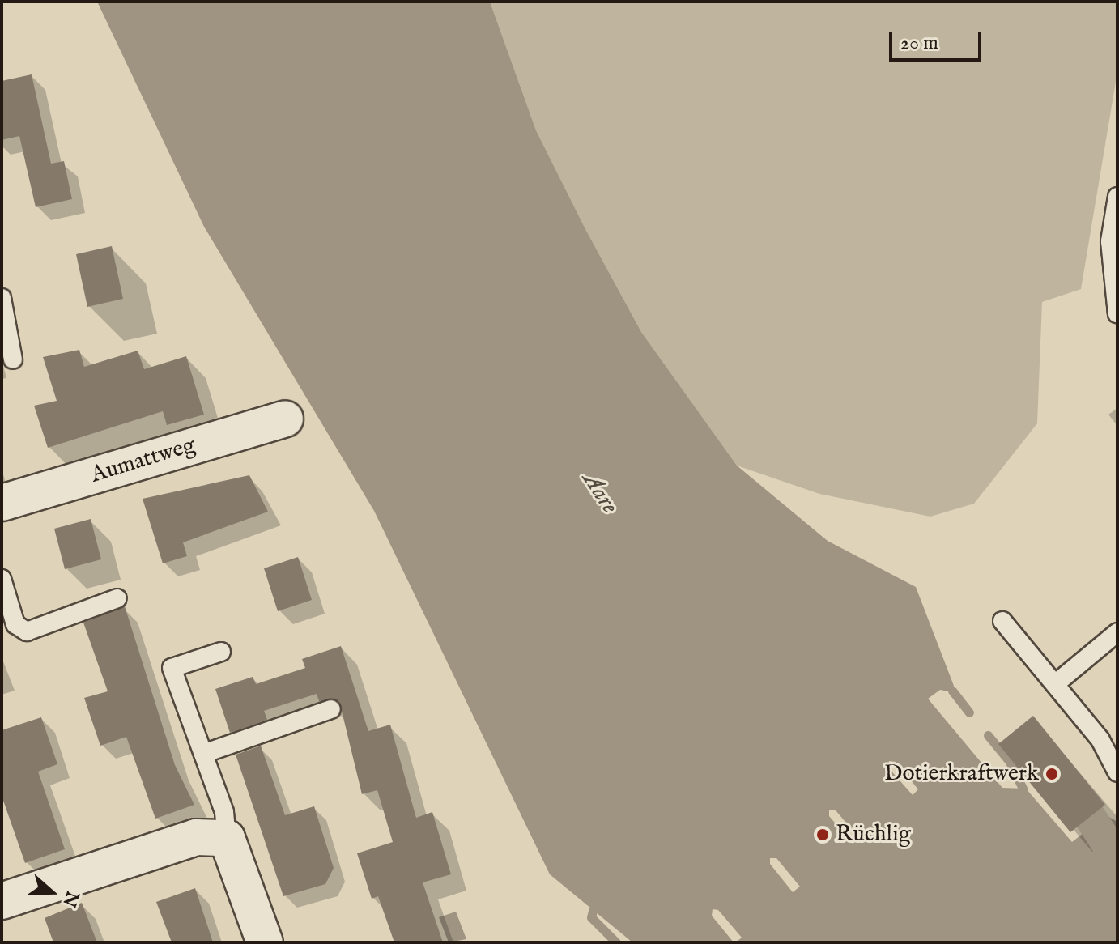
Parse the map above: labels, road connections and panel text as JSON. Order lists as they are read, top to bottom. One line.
{"streets":{"street":["Aumattweg"]},"water":["Aare"],"places":["Dotierkraftwerk","Rüchlig"],"scale_bar":"20 m","north":"right"}
